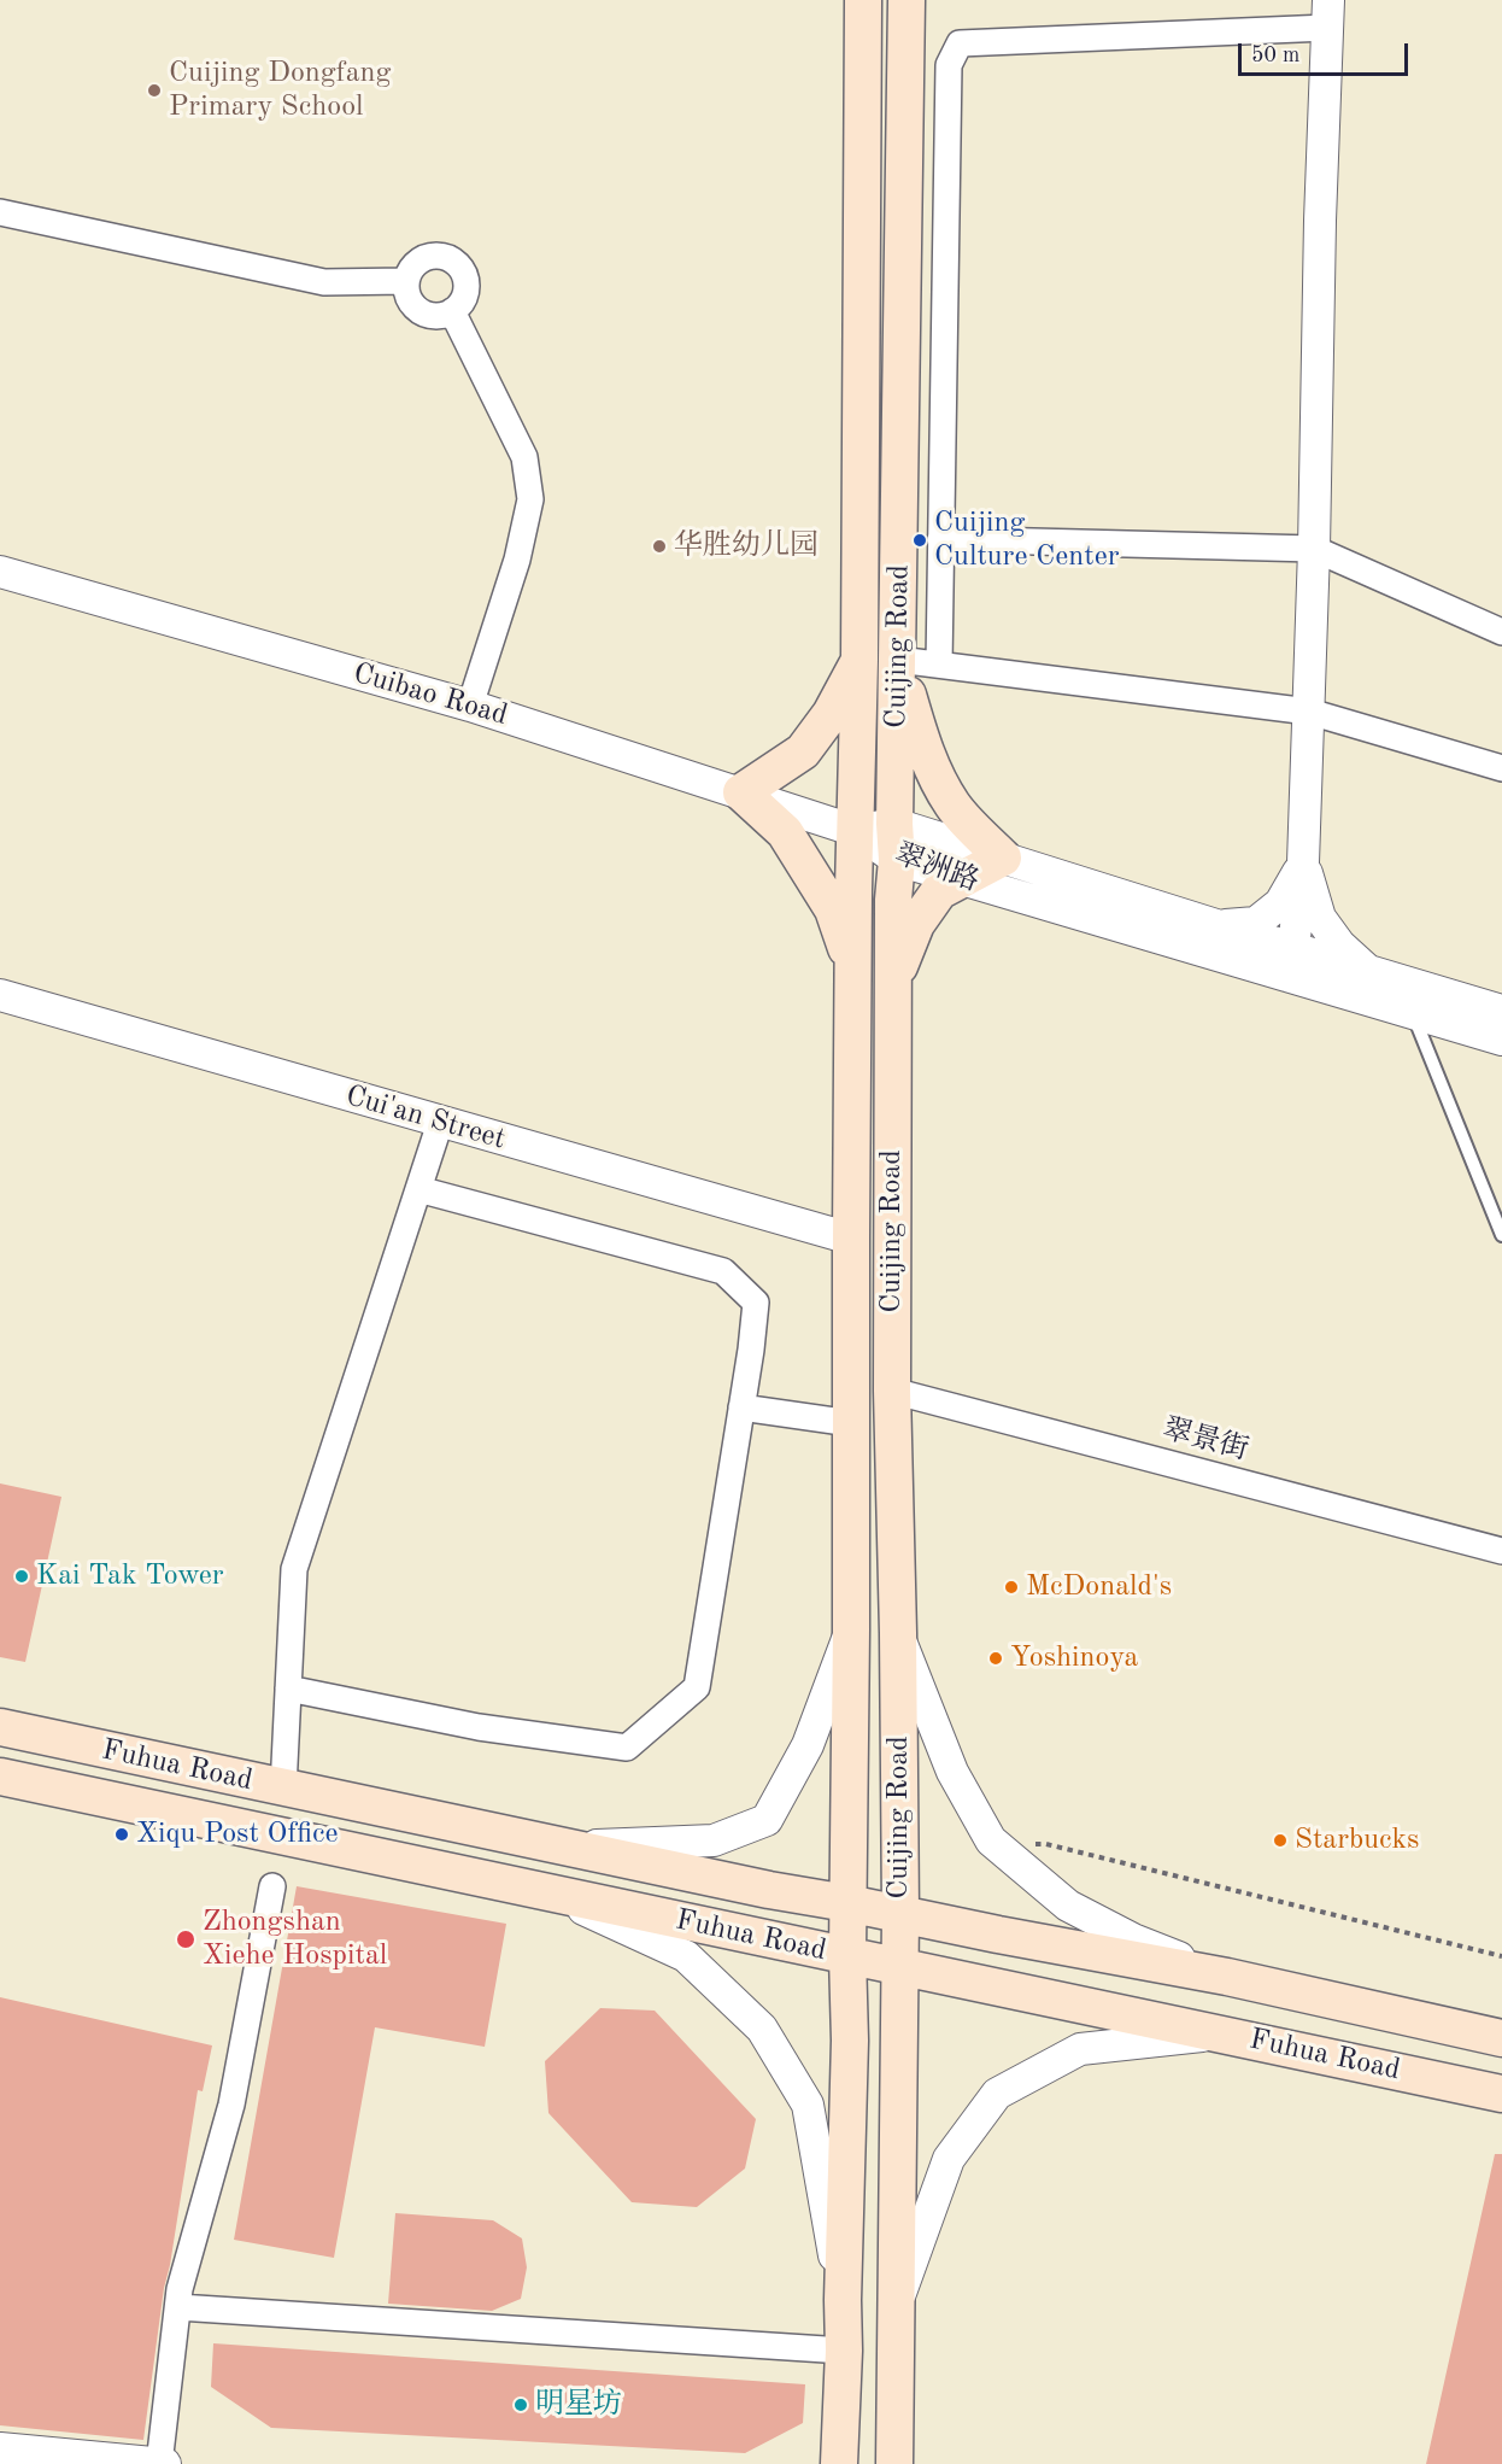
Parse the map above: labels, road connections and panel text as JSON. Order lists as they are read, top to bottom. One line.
{"streets":{"main road":["Cuijing Road","Fuhua Road"],"street":["Cuibao Road","翠洲路","Cui'an Street","翠景街"]},"crossings":[["Cuijing Road","Cuibao Road"],["Cuijing Road","翠洲路"],["Cuijing Road","Cui'an Street"],["Cuijing Road","翠景街"],["Cuijing Road","Fuhua Road"],["Cuibao Road","翠洲路"]],"places":["Cuijing Dongfang Primary School","Cuijing Culture Center","华胜幼儿园","Kai Tak Tower","McDonald's","Yoshinoya","Xiqu Post Office","Starbucks","Zhongshan Xiehe Hospital","明星坊"],"scale_bar":"50 m"}
